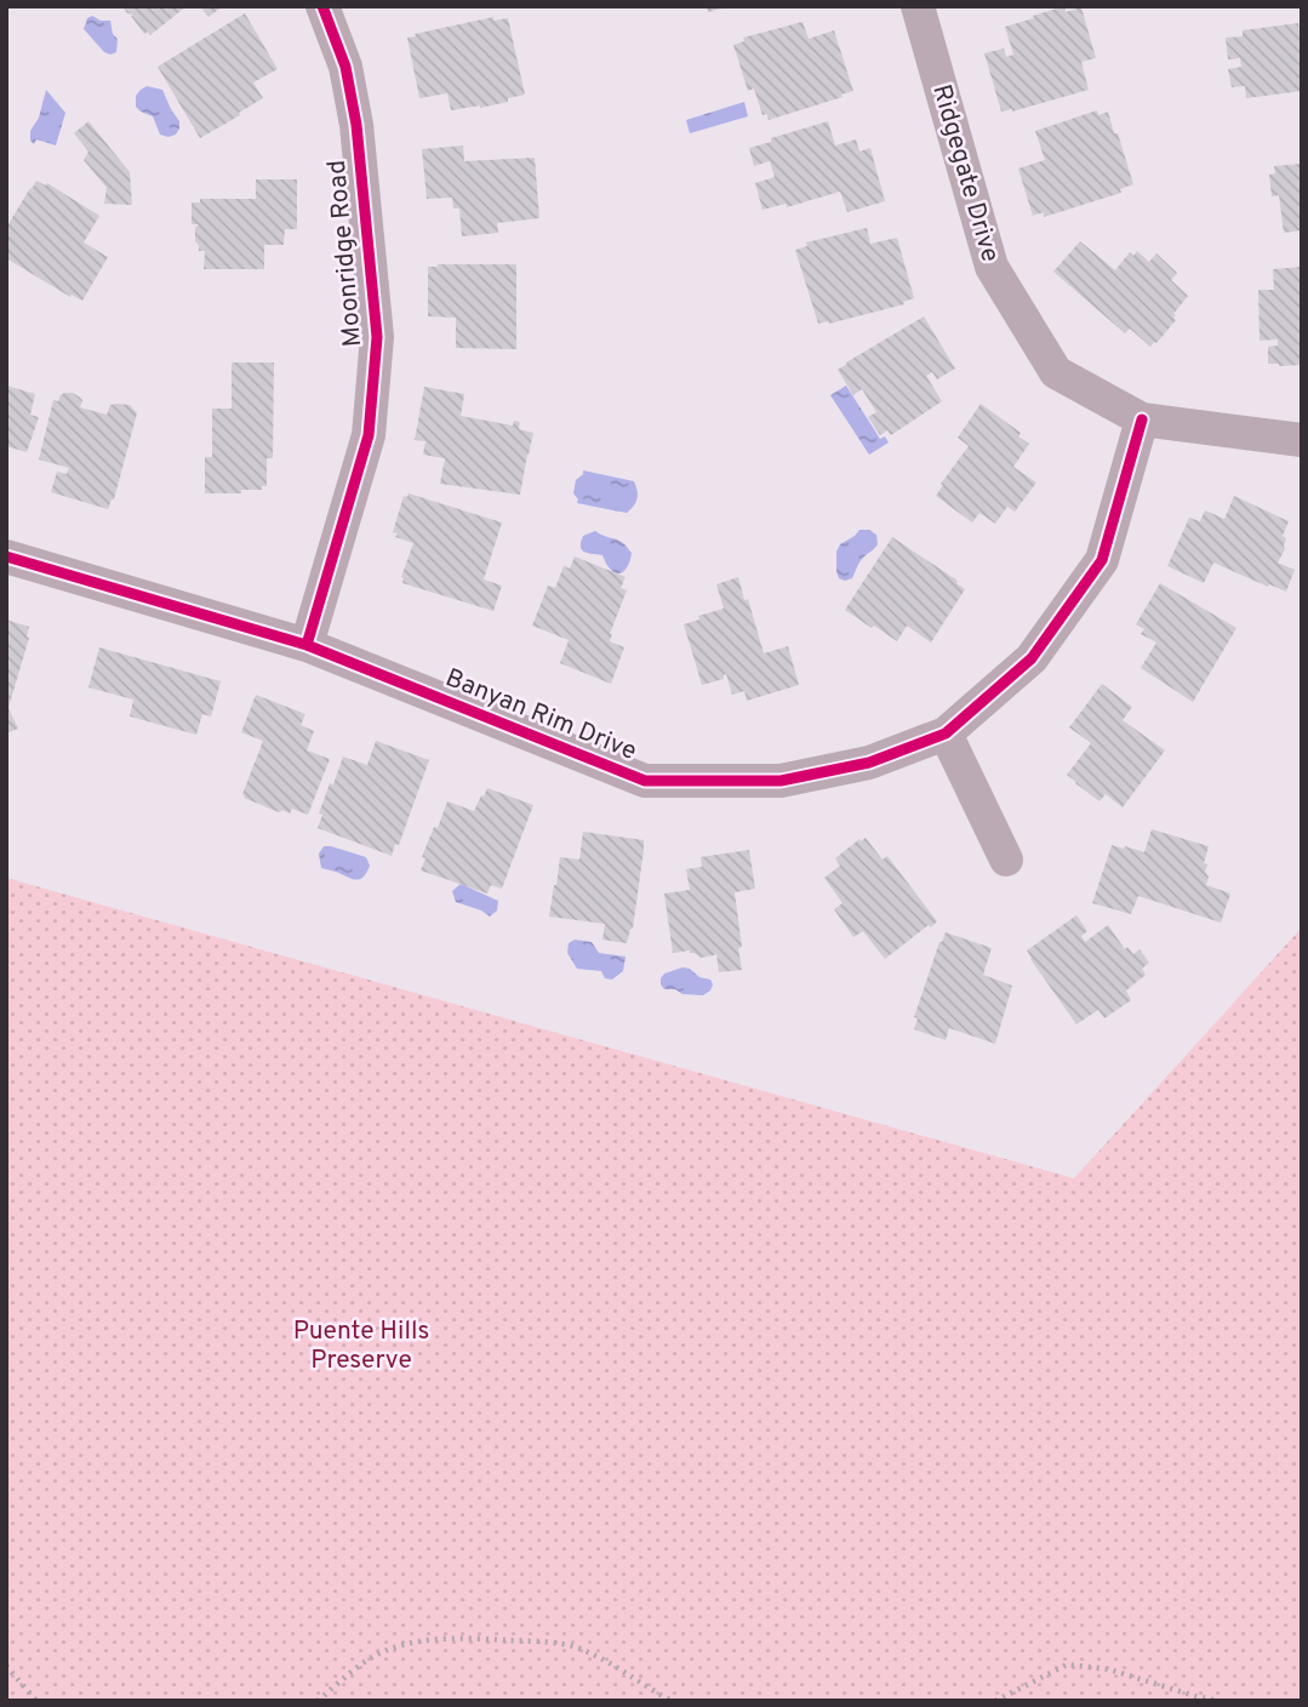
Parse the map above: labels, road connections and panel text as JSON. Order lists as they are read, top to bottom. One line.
{"streets":{"street":["Ridgegate Drive","Moonridge Road","Banyan Rim Drive"]},"crossings":[["Ridgegate Drive","Banyan Rim Drive"],["Moonridge Road","Banyan Rim Drive"]],"parks":["Puente Hills Preserve"]}
